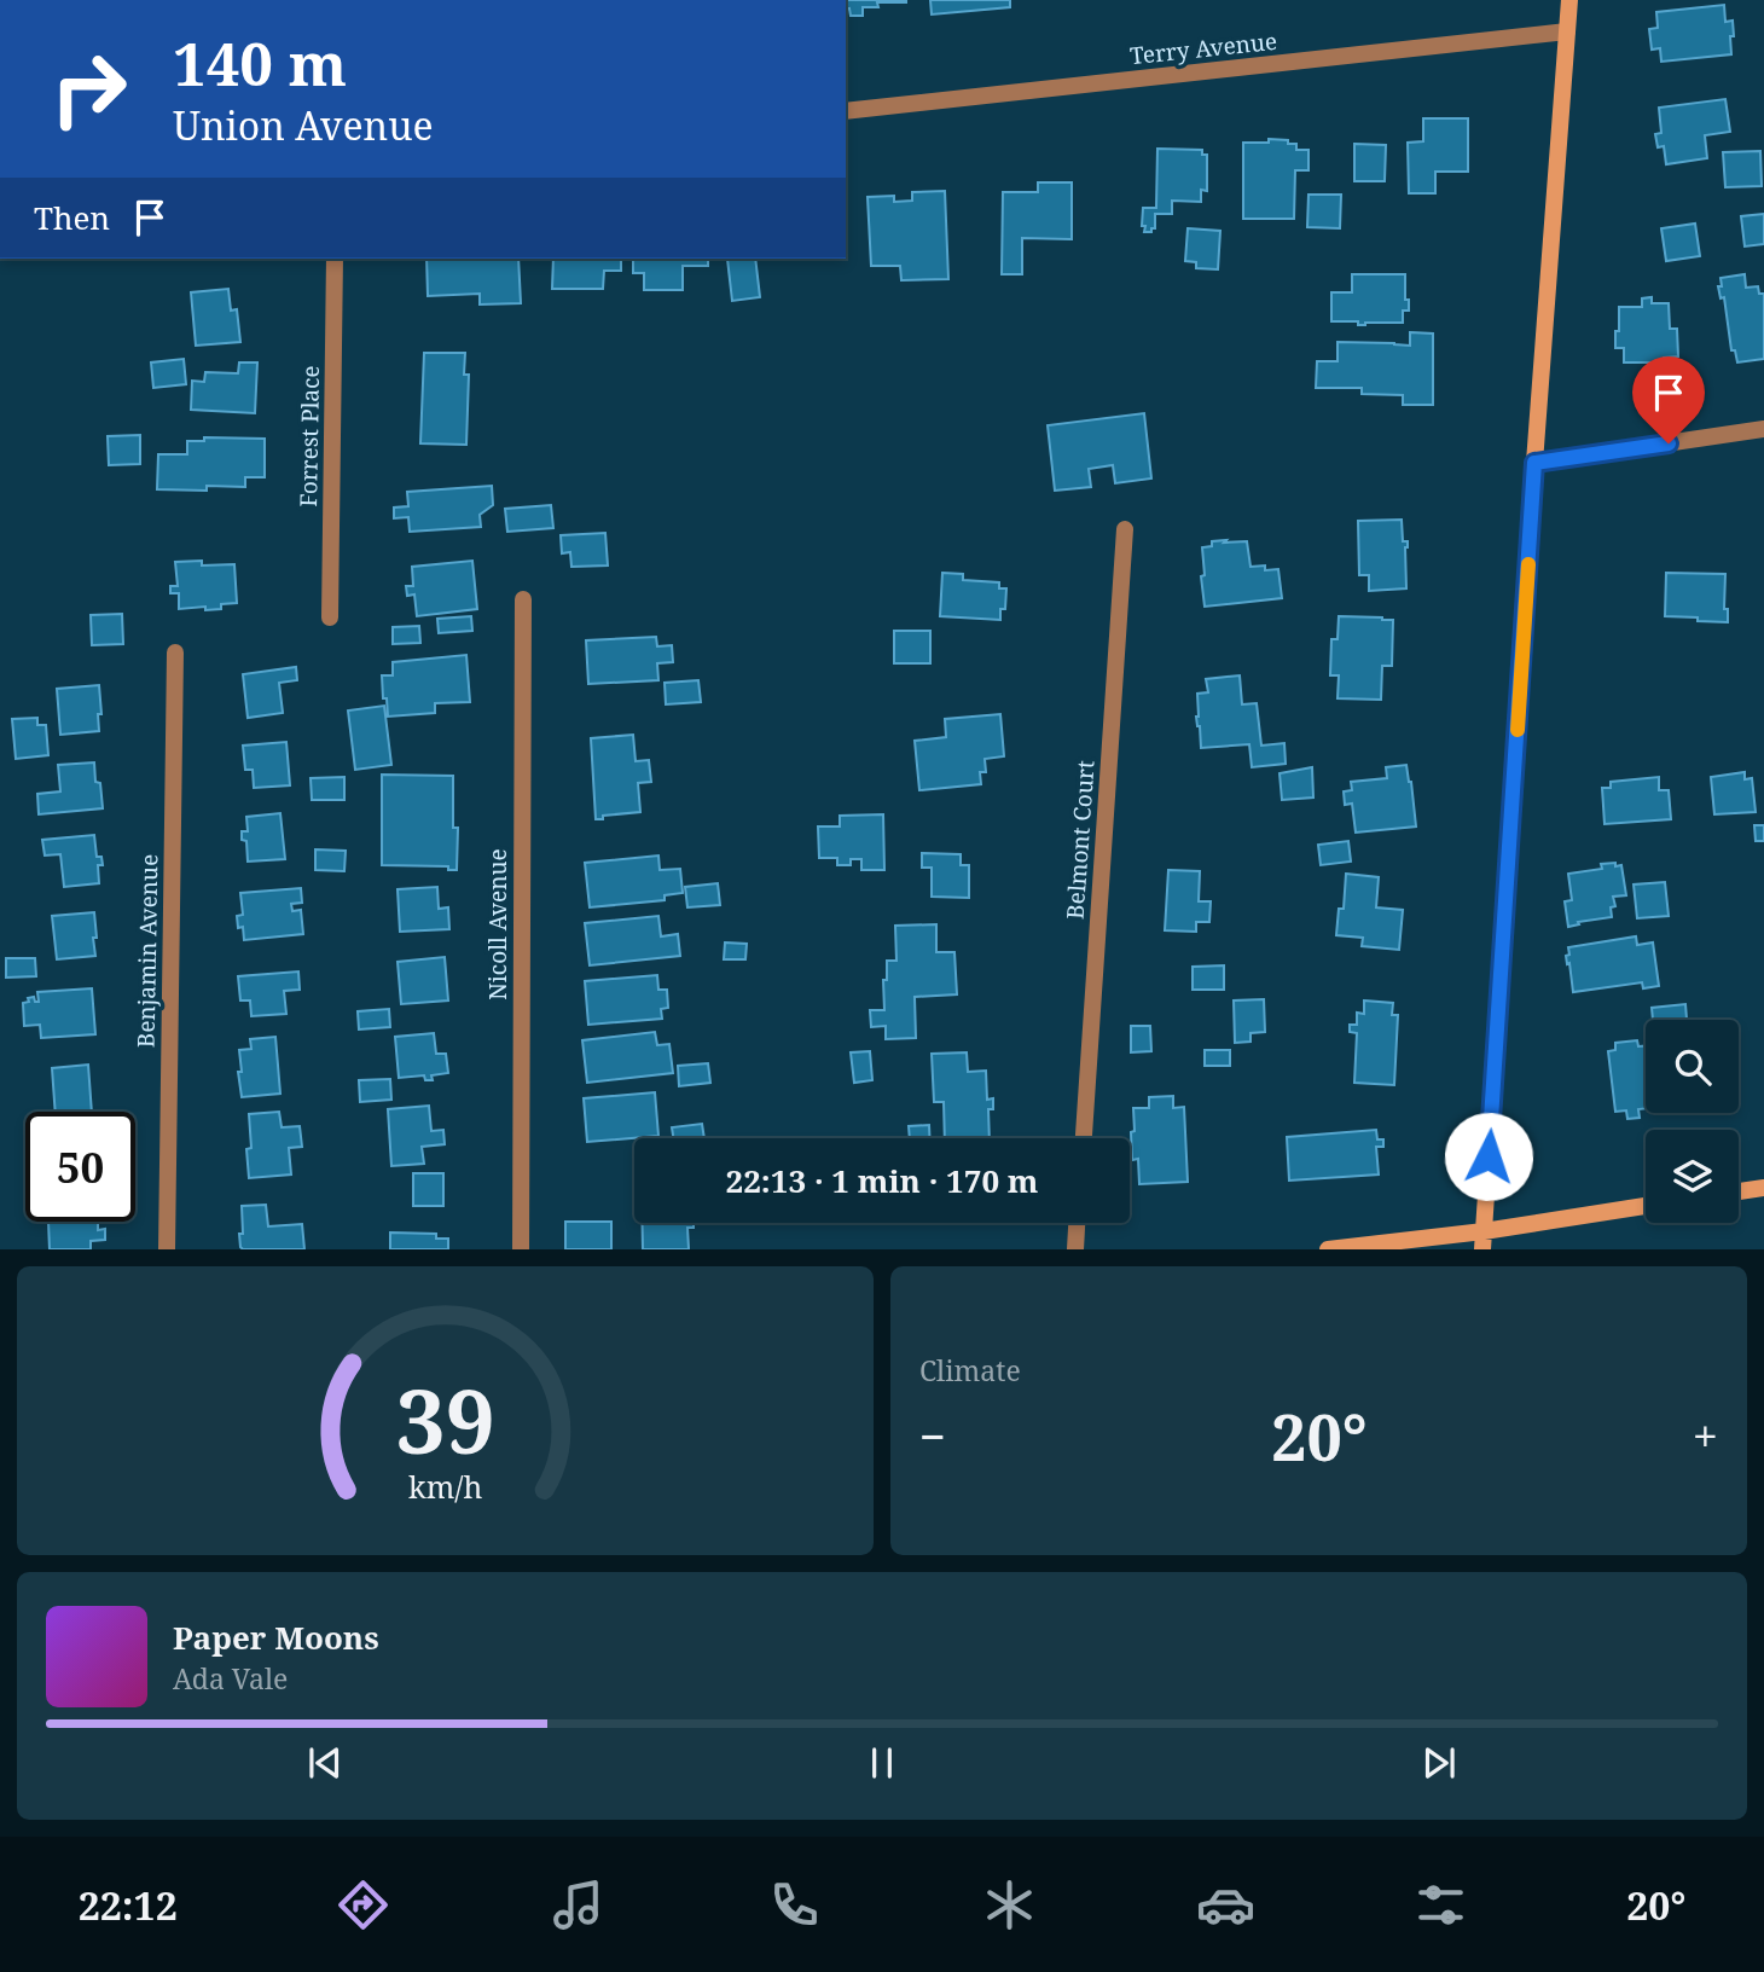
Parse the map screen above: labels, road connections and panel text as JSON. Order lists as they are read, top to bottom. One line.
{"streets":{"street":["Terry Avenue","Forrest Place","Belmont Court","Nicoll Avenue","Benjamin Avenue"]},"page":{"turn":["140 m","Union Avenue"],"then":"Then","limit":"50","trip":"22:13 · 1 min · 170 m","tile":"Climate","heat":["−","20°","+"],"song":["Paper Moons","Ada Vale"],"tabs":["22:12","20°"],"gauge":["39","km/h"]}}
